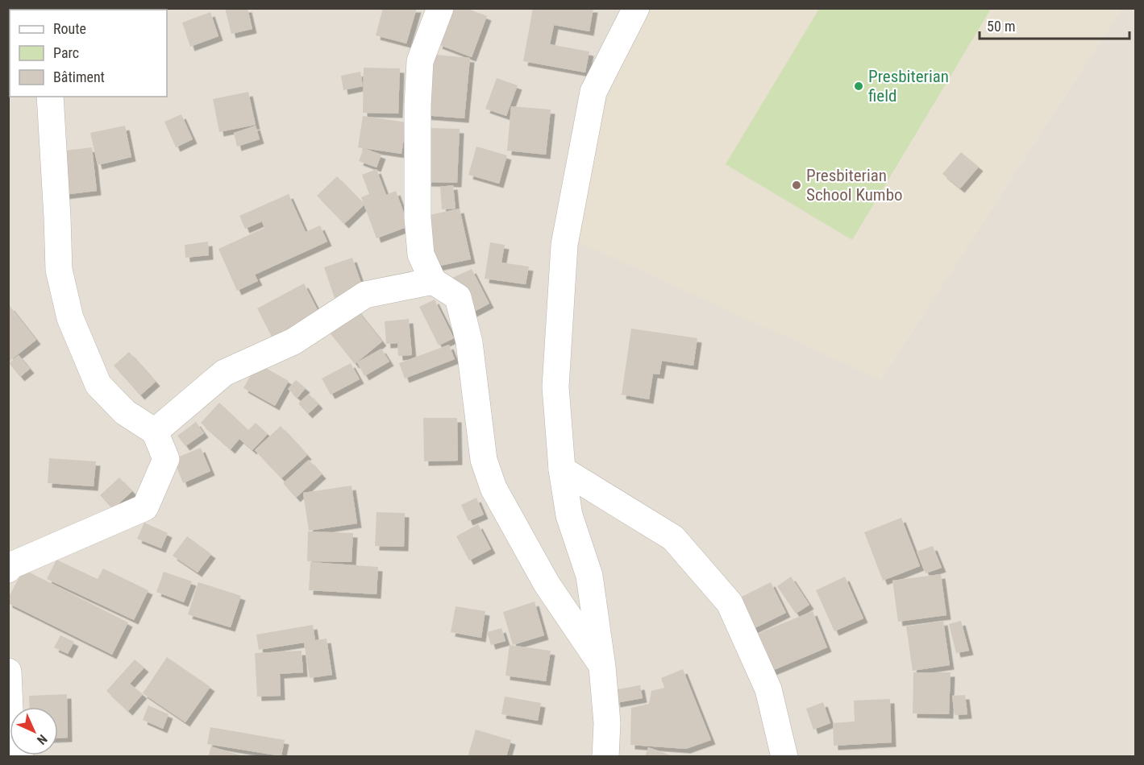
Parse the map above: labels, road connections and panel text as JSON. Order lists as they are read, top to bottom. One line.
{"places":["Presbiterian field","Presbiterian School Kumbo"],"legend":["Route","Parc","Bâtiment"],"scale_bar":"50 m","north":"bottom right"}
